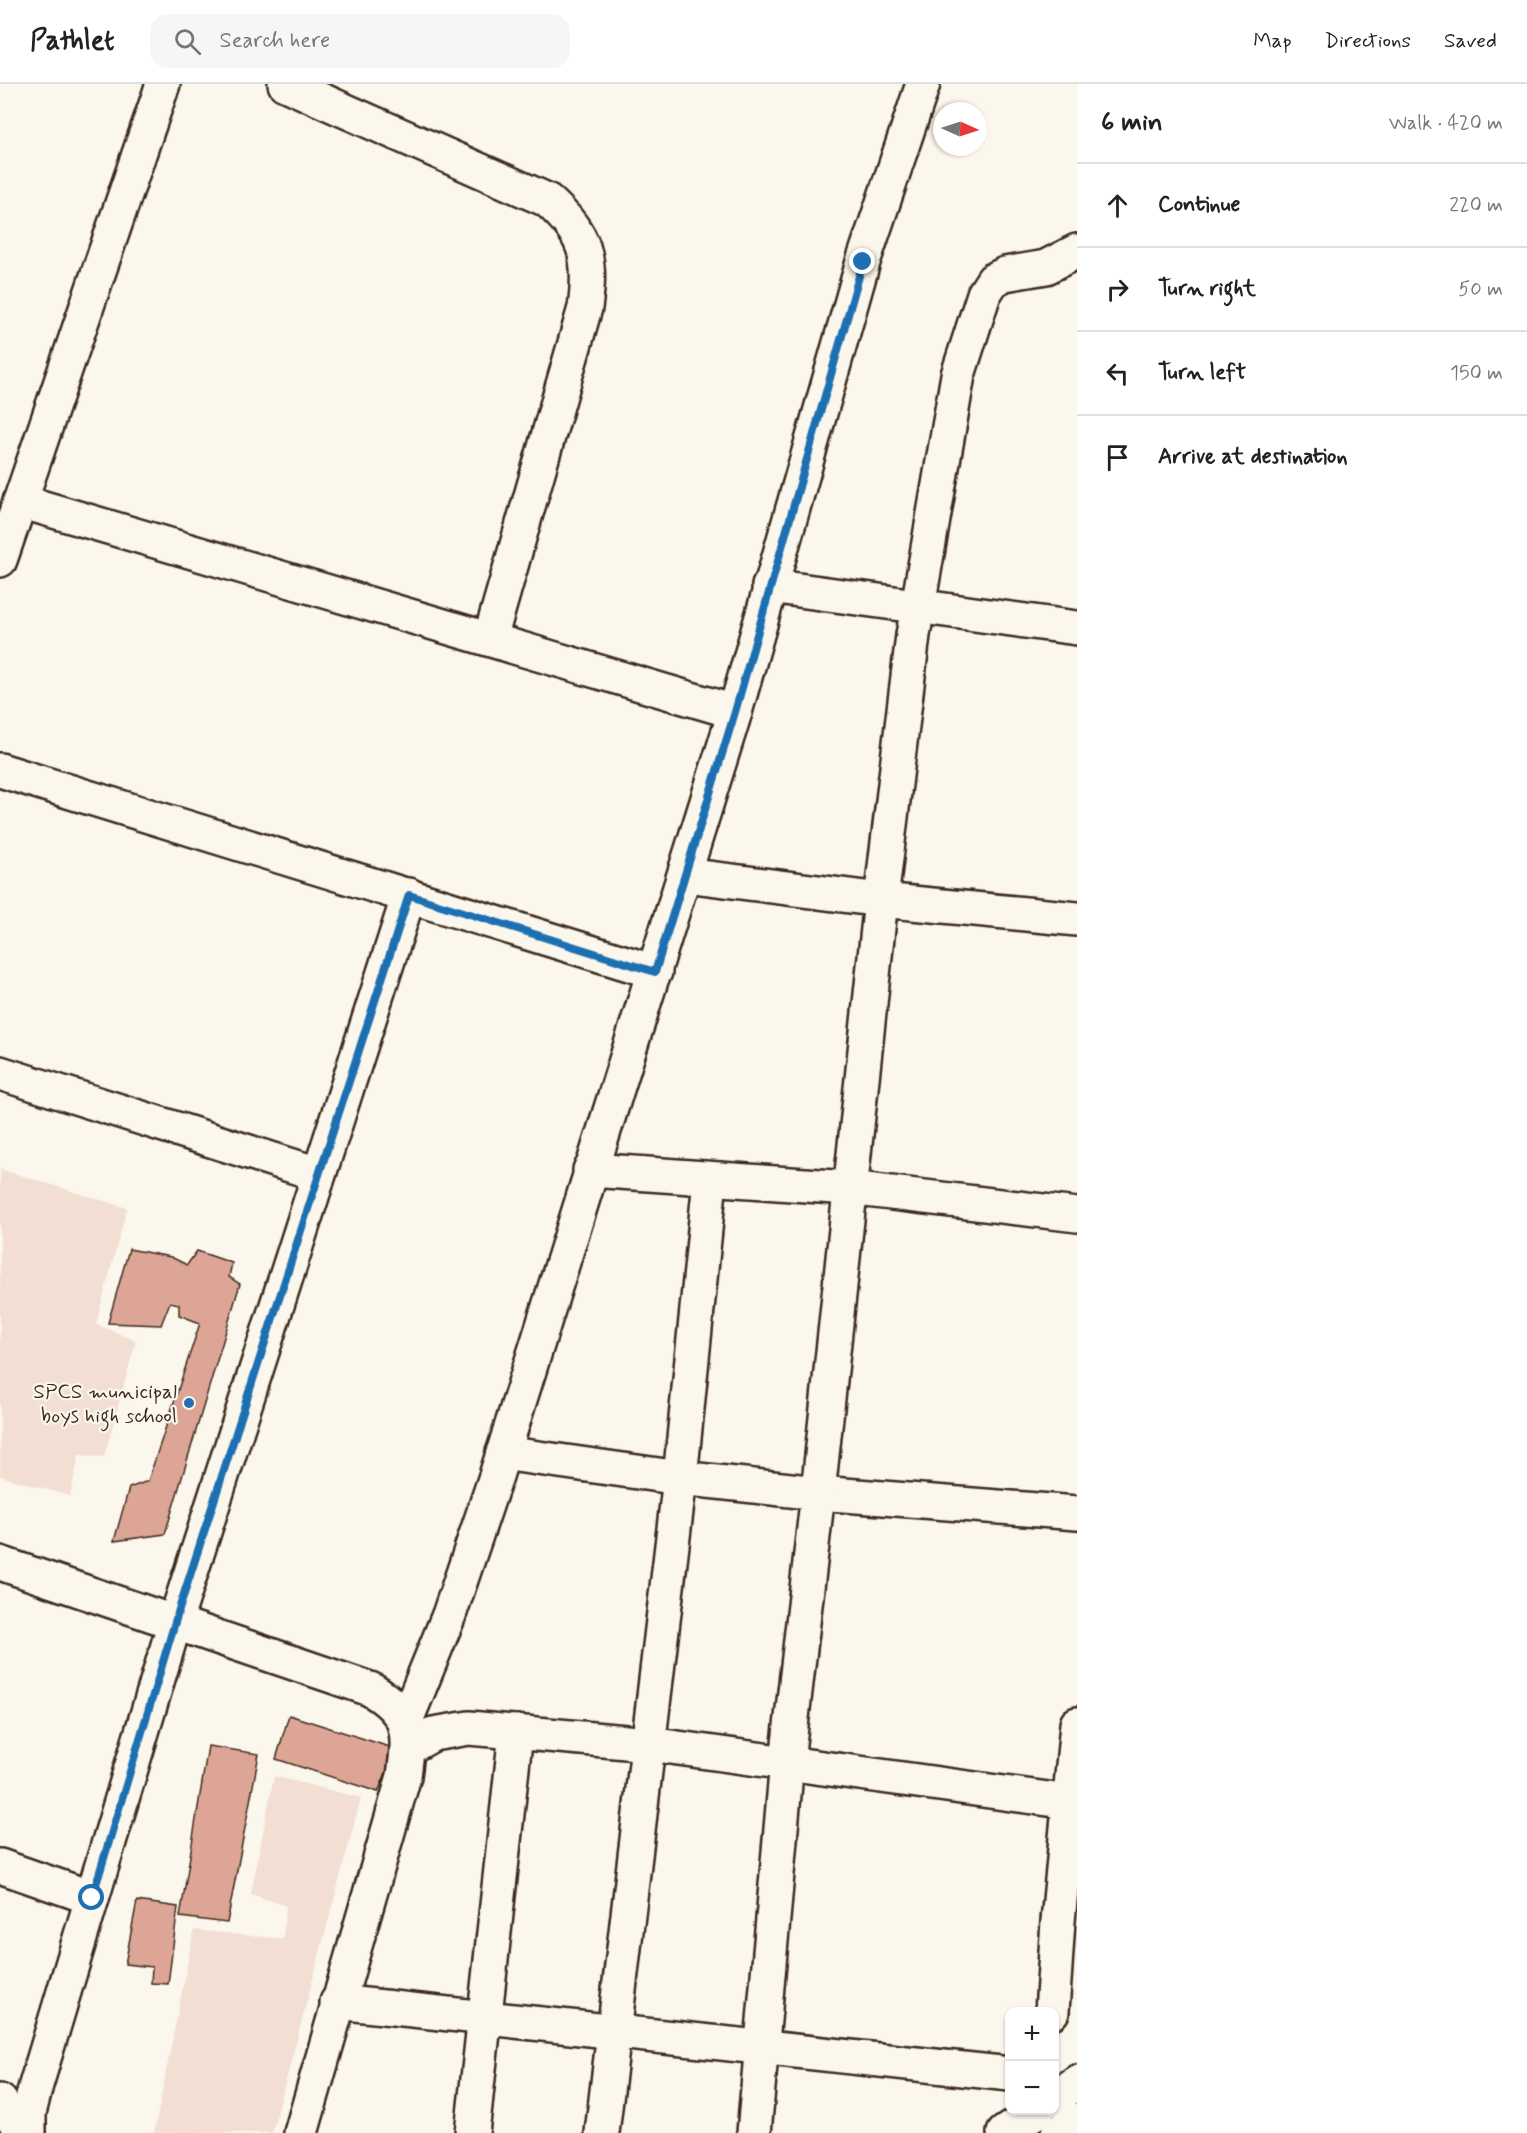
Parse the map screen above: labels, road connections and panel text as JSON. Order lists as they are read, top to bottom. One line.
{"places":["SPCS municipal boys high school"],"north":"right","page":{"header":"Pathlet","search":"Search here","nav":["Map","Directions","Saved"],"heading":["6 min","Walk · 420 m"],"list":[["Continue","220 m"],["Turn right","50 m"],["Turn left","150 m"],"Arrive at destination"],"map_buttons":["+","−"]}}
